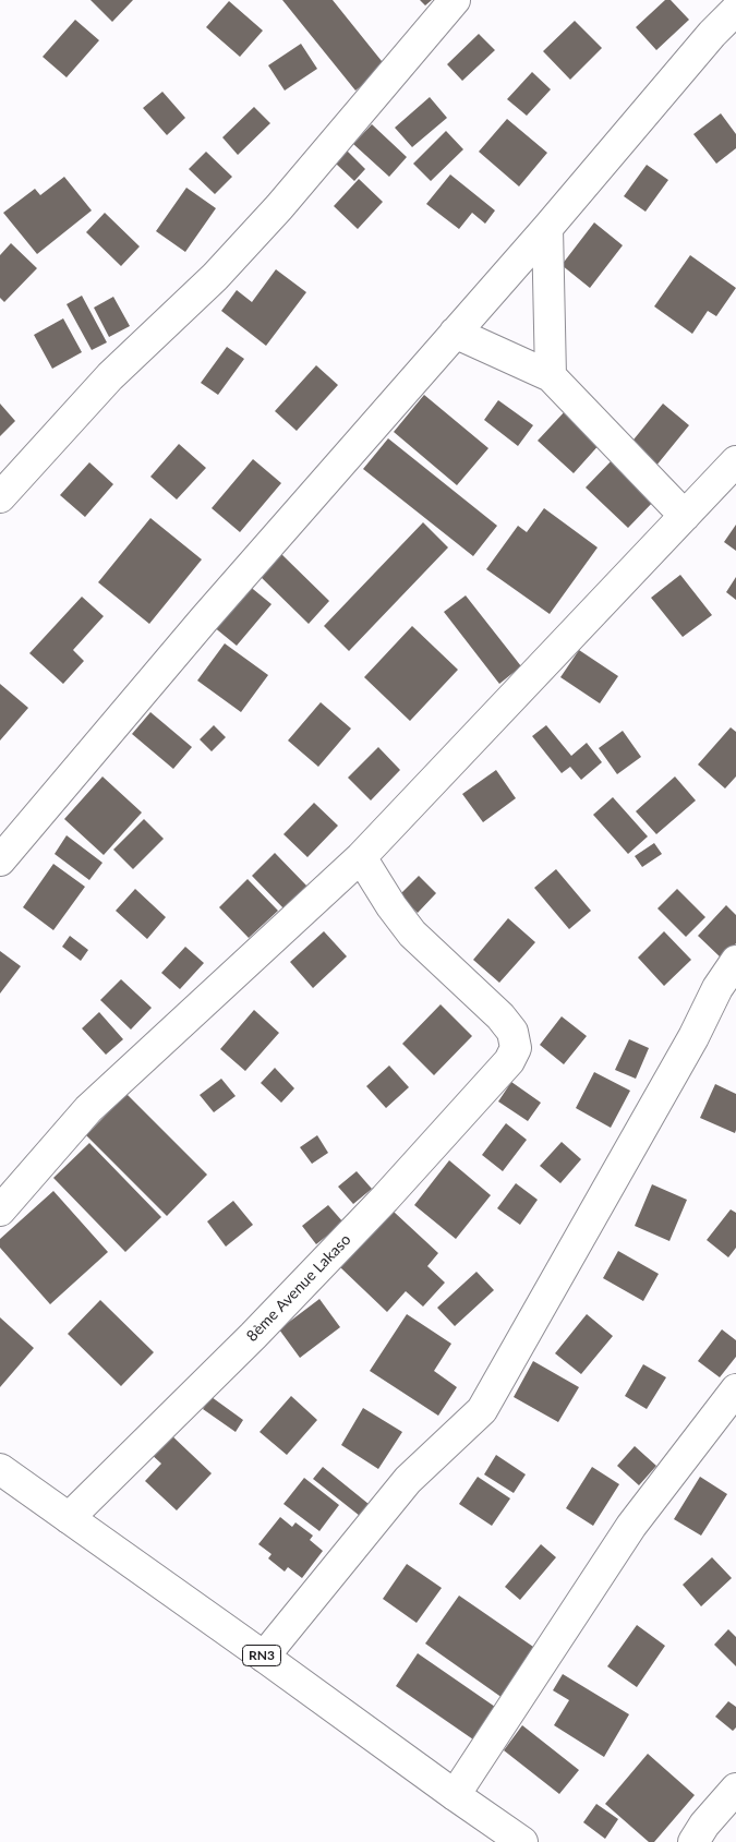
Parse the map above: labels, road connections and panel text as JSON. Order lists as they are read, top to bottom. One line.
{"streets":{"main road":["8ème Avenue Lakaso","RN3"]},"crossings":[["8ème Avenue Lakaso","RN3"]]}
